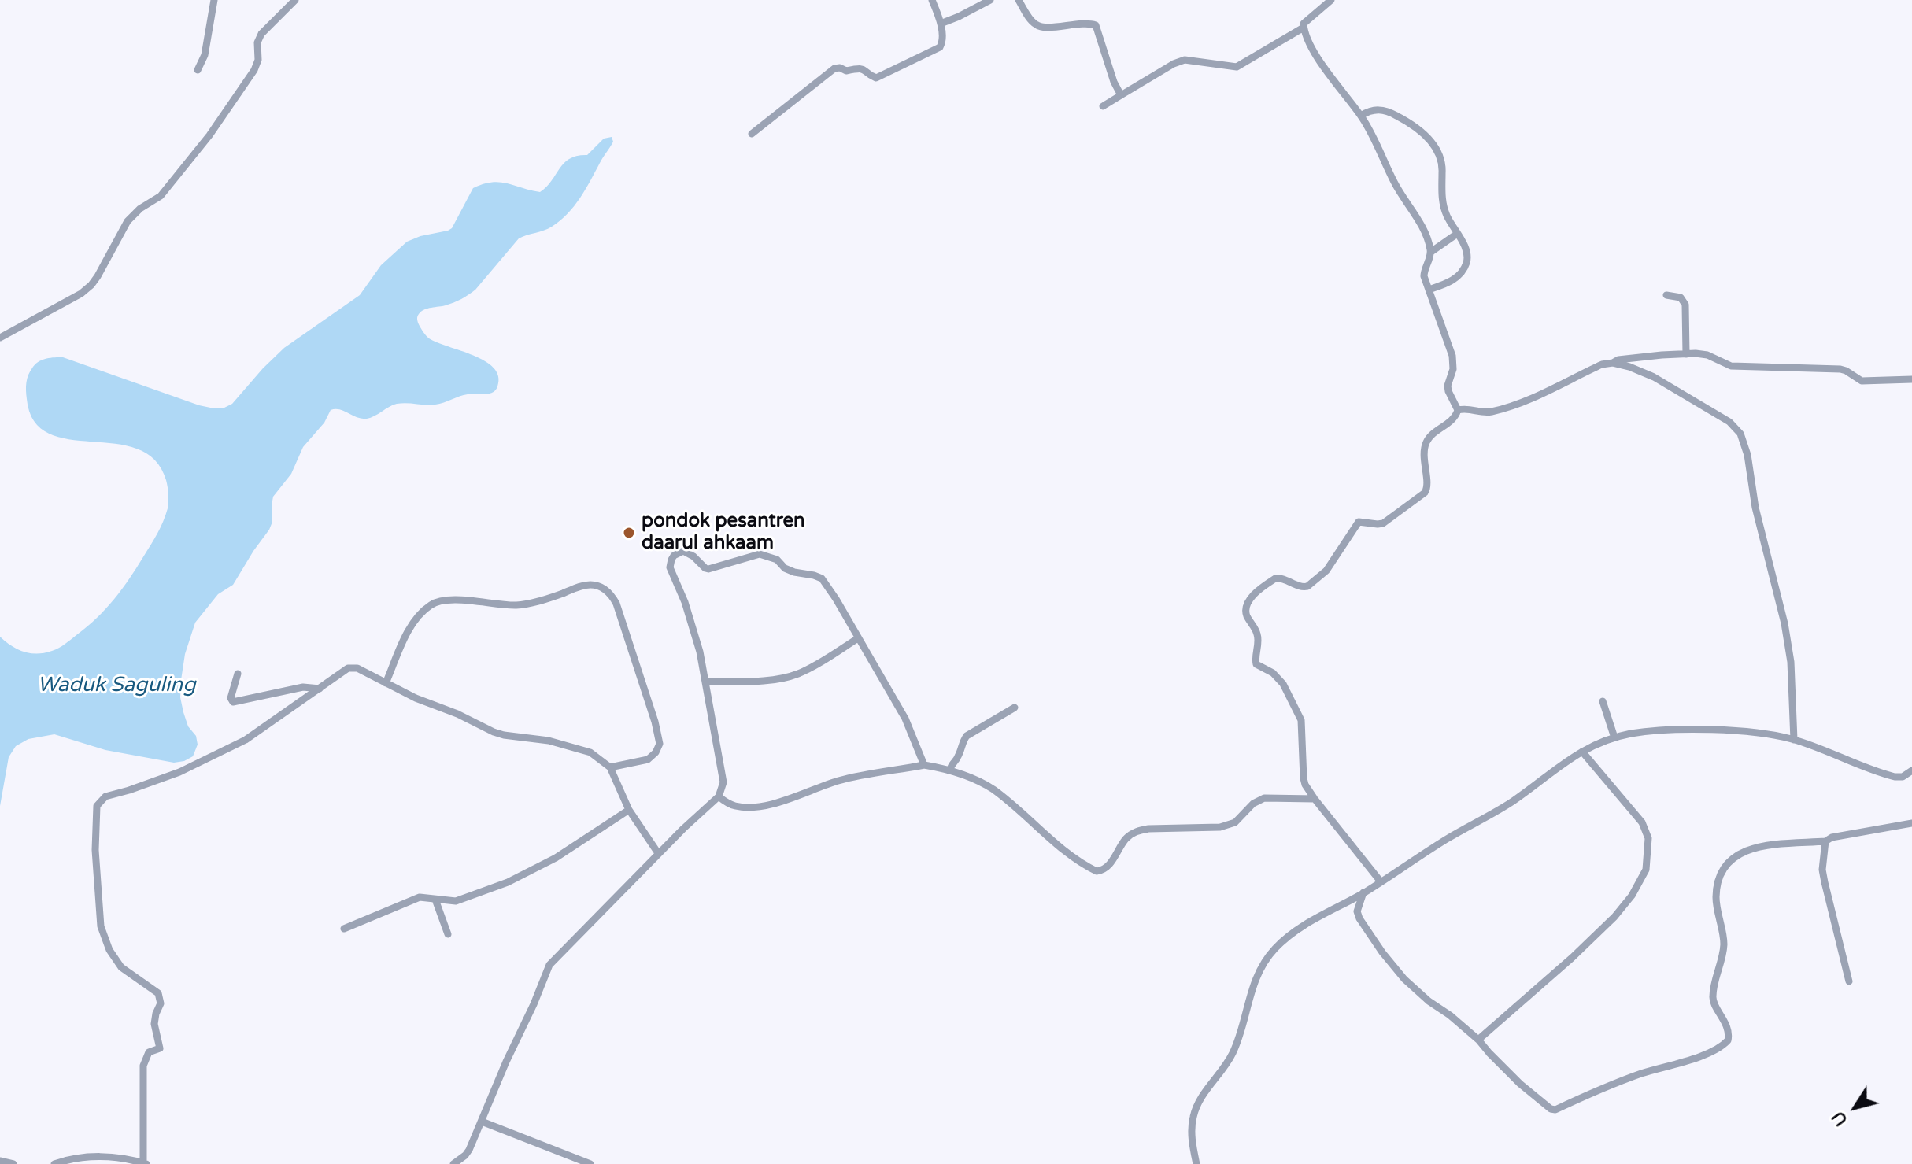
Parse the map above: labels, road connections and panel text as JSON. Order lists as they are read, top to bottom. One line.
{"water":["Waduk Saguling"],"places":["pondok pesantren daarul ahkaam"],"north":"bottom left"}
